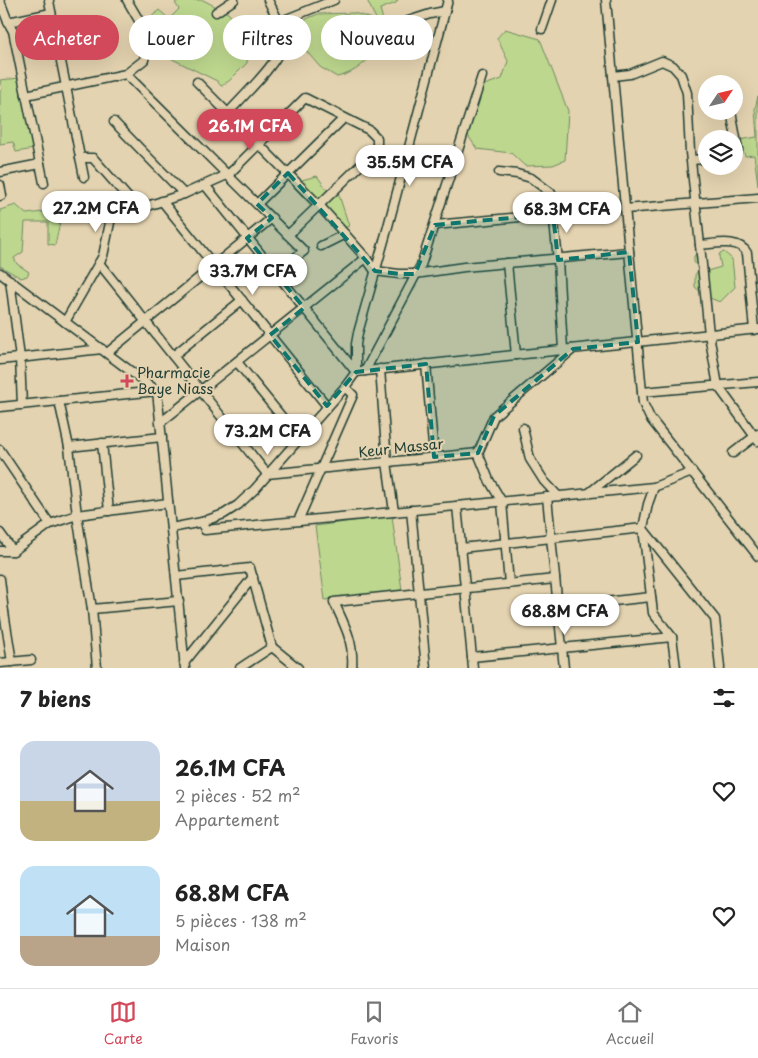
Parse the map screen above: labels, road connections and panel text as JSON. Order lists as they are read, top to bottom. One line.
{"streets":{"street":["Keur Massar"]},"places":{"health":["Pharmacie Baye Niass"]},"north":"top right","page":{"chip":["Acheter","Louer","Filtres","Nouveau"],"price":["26.1M CFA","35.5M CFA","27.2M CFA","68.3M CFA","33.7M CFA","73.2M CFA","68.8M CFA"],"heading":"7 biens","list":[{"name":"26.1M CFA","note":"2 pièces · 52 m² · Appartement"},{"name":"68.8M CFA","note":"5 pièces · 138 m² · Maison"}],"tabs":["Carte","Favoris","Accueil"]}}
